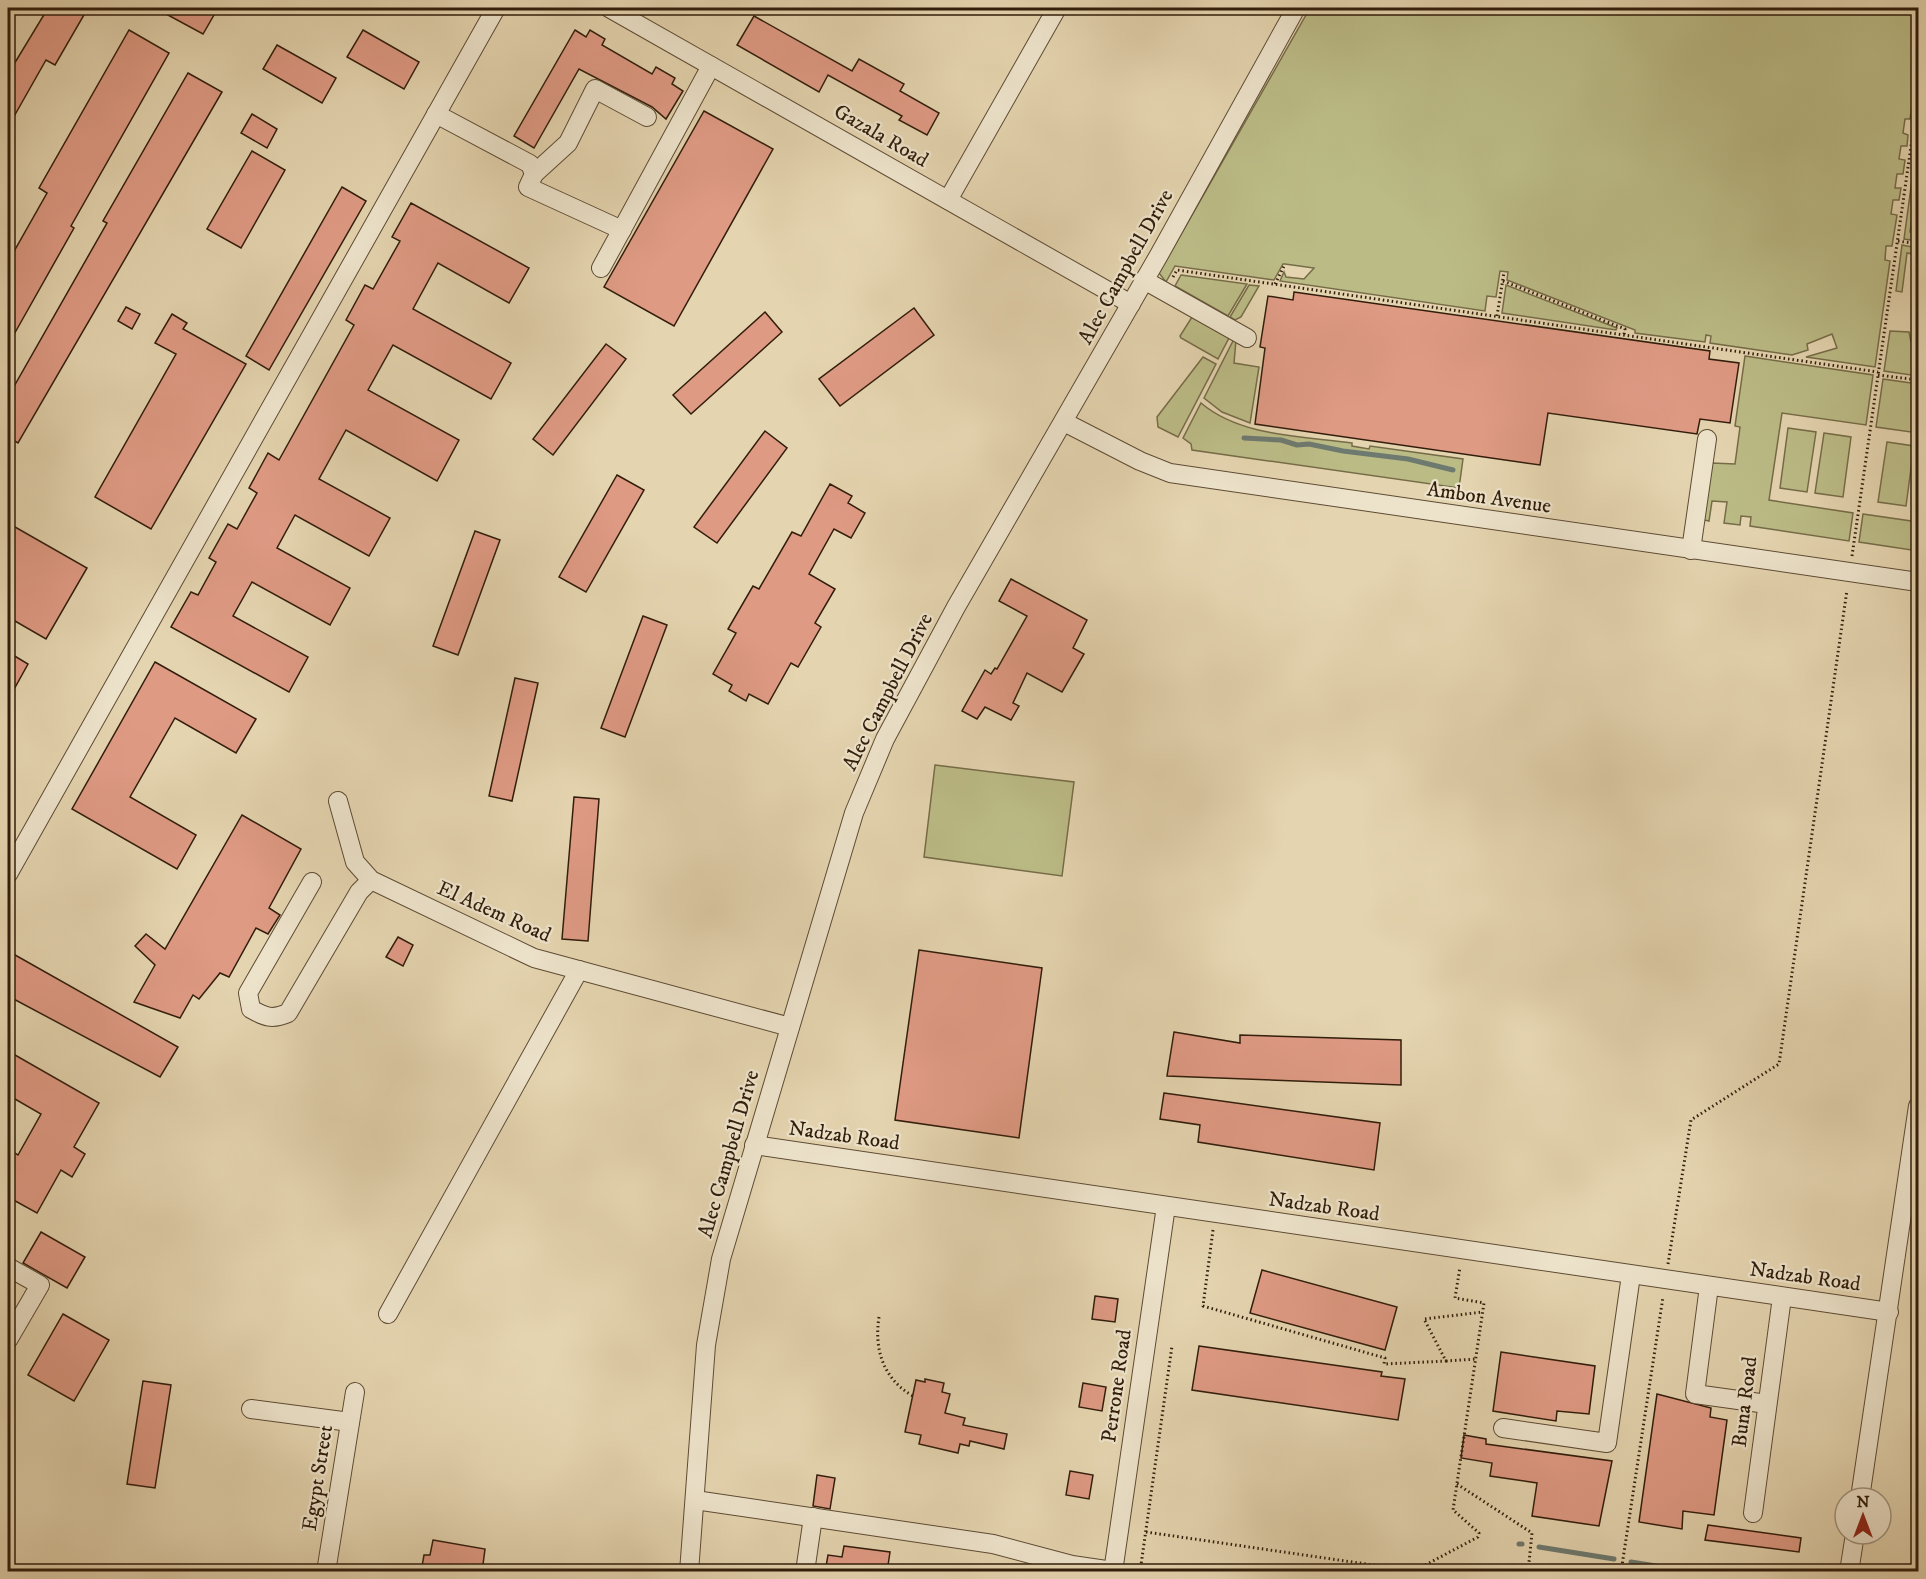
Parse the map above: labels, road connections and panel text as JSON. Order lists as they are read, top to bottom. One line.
{"streets":{"street":["Gazala Road","Alec Campbell Drive","Ambon Avenue","El Adem Road","Nadzab Road","Perrone Road","Buna Road","Egypt Street"]},"crossings":[["Gazala Road","Alec Campbell Drive"],["Alec Campbell Drive","Ambon Avenue"],["Alec Campbell Drive","El Adem Road"],["Alec Campbell Drive","Nadzab Road"],["Nadzab Road","Perrone Road"],["Nadzab Road","Buna Road"]],"north":"top"}
